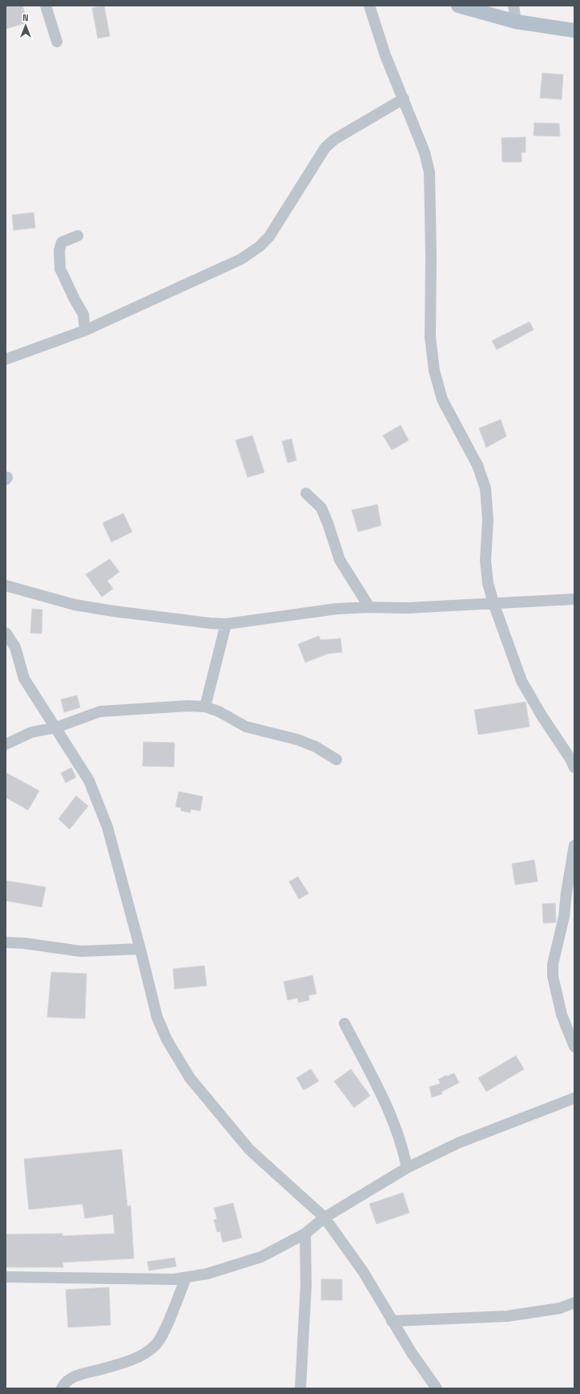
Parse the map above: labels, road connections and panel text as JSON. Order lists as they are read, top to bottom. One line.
{"north":"top"}
